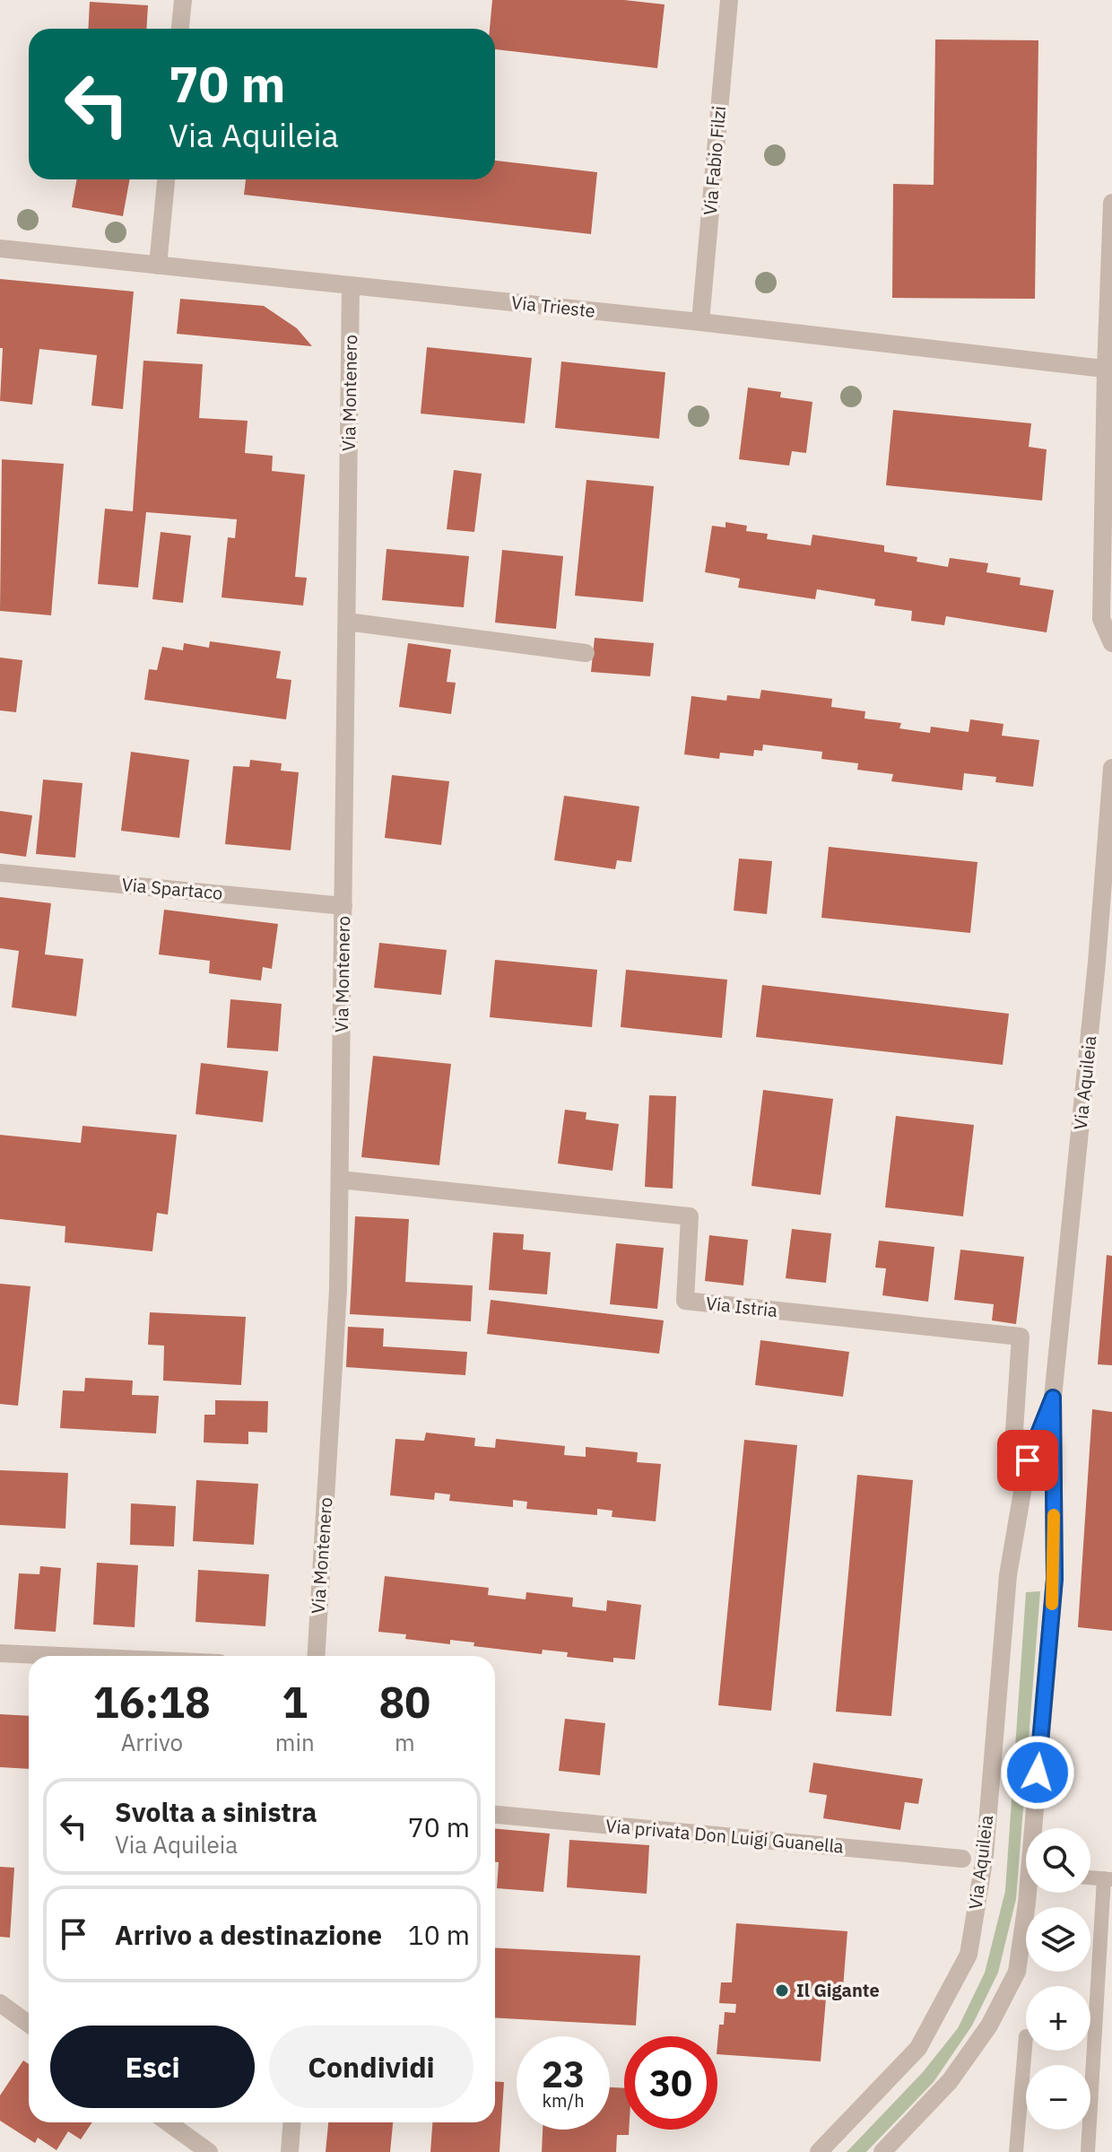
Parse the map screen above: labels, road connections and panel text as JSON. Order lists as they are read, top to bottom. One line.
{"streets":{"street":["Via Fabio Filzi","Via Trieste","Via Montenero","Via Spartaco","Via Aquileia","Via Istria","Via privata Don Luigi Guanella"]},"crossings":[["Via Fabio Filzi","Via Trieste"],["Via Trieste","Via Montenero"],["Via Montenero","Via Spartaco"],["Via Montenero","Via Istria"],["Via Aquileia","Via Istria"]],"places":["Il Gigante"],"page":{"turn":["70 m","Via Aquileia"],"eta":["16:18","Arrivo","1","min","80","m"],"list":[{"name":"Svolta a sinistra","note":"Via Aquileia","value":"70 m"},{"name":"Arrivo a destinazione","value":"10 m"}],"map_buttons":["+","−"],"buttons":["Esci","Condividi"],"speed":"23 km/h","limit":"30"}}
